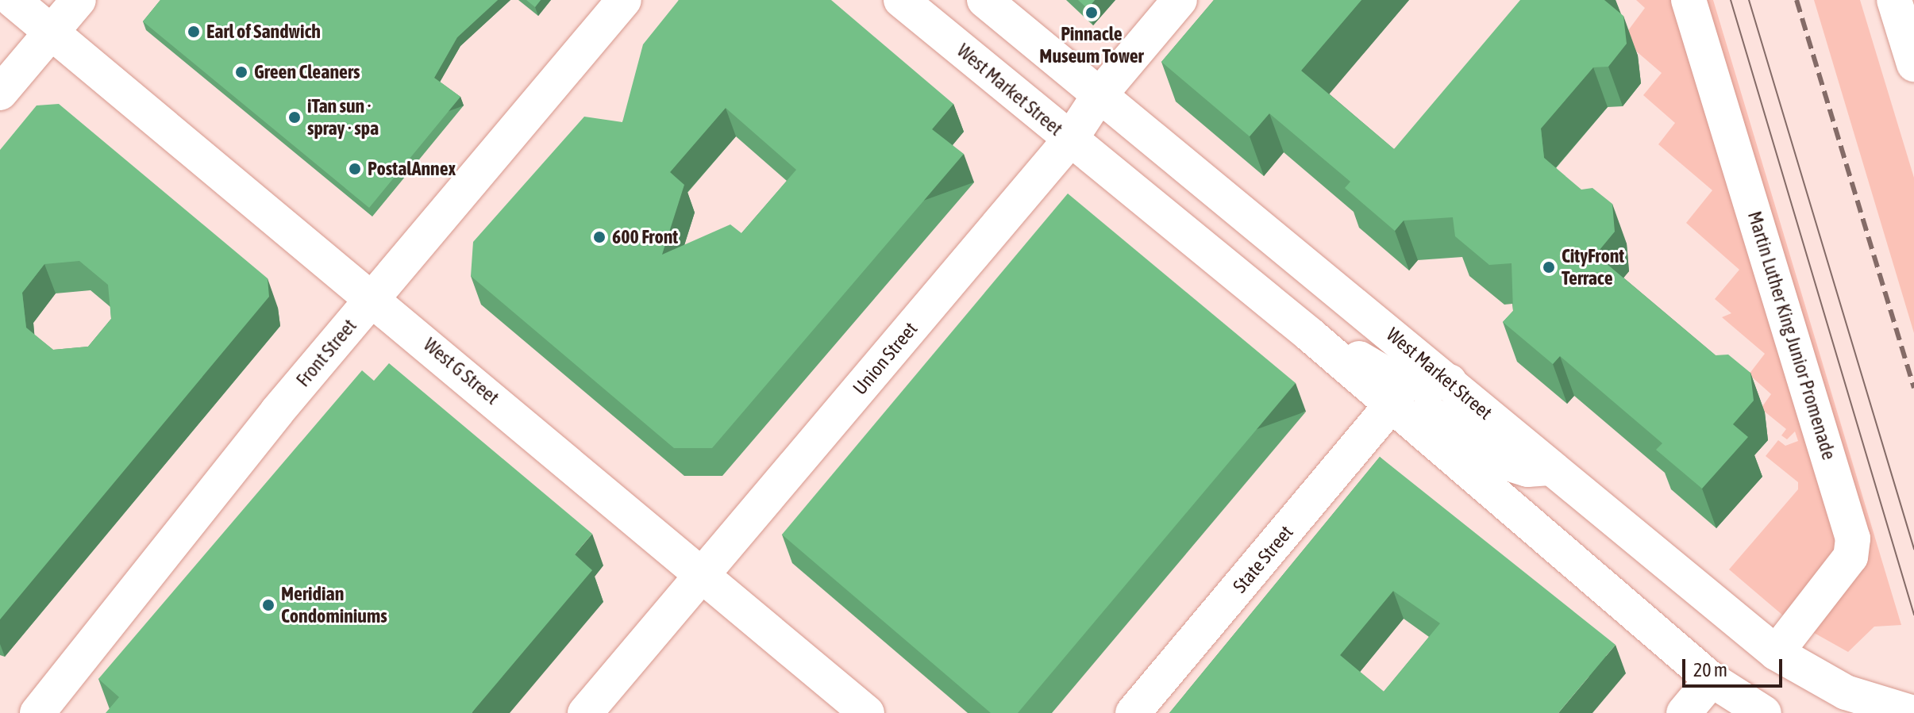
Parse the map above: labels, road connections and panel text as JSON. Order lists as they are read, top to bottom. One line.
{"streets":{"main road":["West Market Street","Martin Luther King Junior Promenade","Front Street","Union Street","West G Street","State Street"]},"crossings":[["West Market Street","Martin Luther King Junior Promenade"],["West Market Street","Union Street"],["West Market Street","State Street"],["Front Street","West G Street"],["Union Street","West G Street"]],"places":["Pinnacle Museum Tower","Earl of Sandwich","Green Cleaners","iTan sun · spray · spa","PostalAnnex","600 Front","CityFront Terrace","Meridian Condominiums"],"scale_bar":"20 m"}
